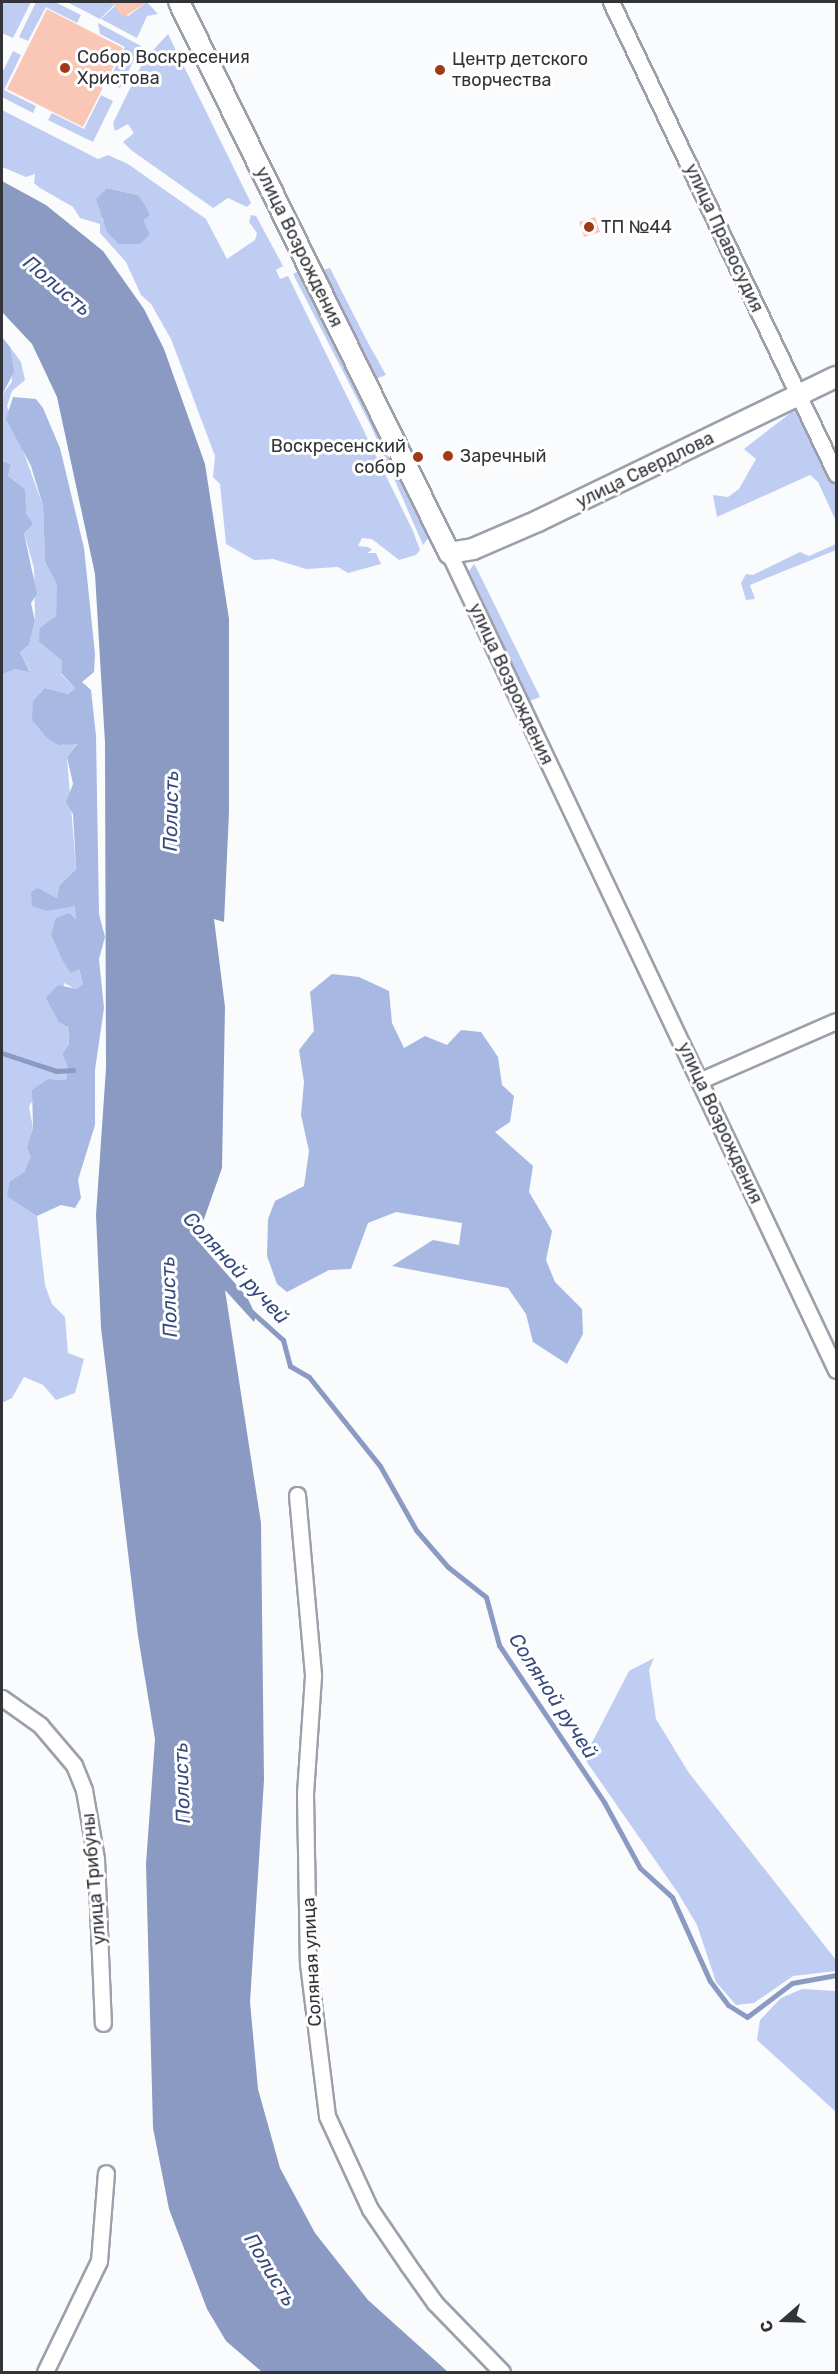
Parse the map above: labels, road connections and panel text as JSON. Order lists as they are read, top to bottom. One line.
{"streets":{"street":["улица Правосудия","улица Возрождения","улица Свердлова","улица Трибуны","Соляная улица"]},"crossings":[["улица Правосудия","улица Свердлова"],["улица Возрождения","улица Свердлова"]],"water":["Полисть","Соляной ручей"],"places":["Собор Воскресения Христова","Центр детского творчества","ТП №44","Заречный","Воскресенский собор"],"north":"left"}
